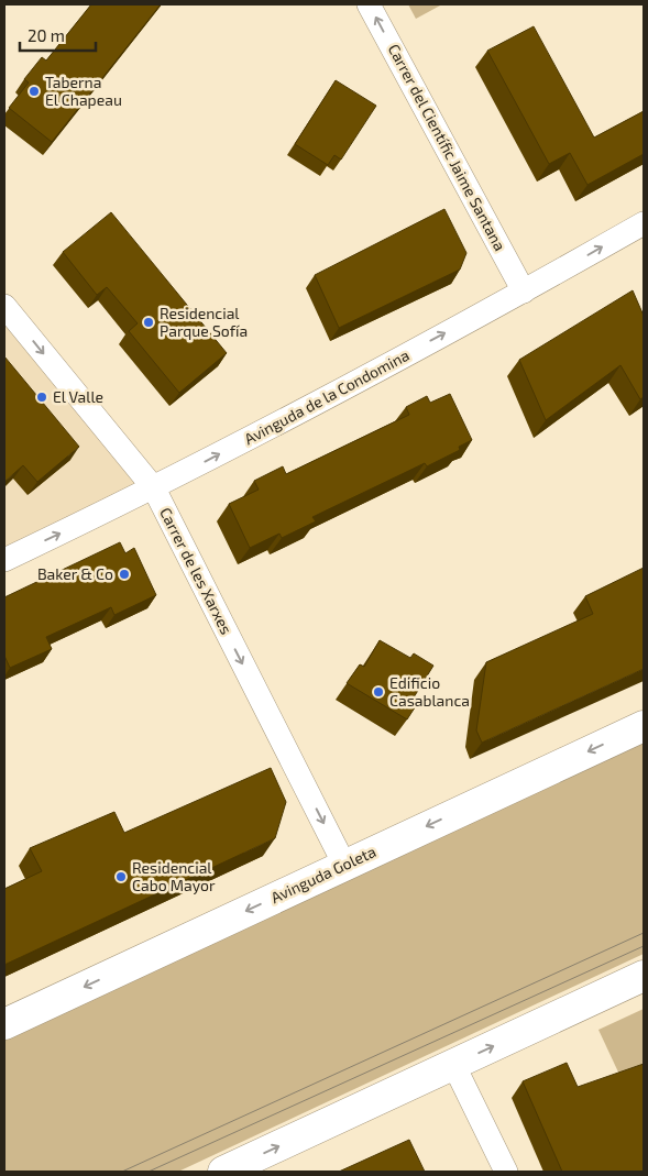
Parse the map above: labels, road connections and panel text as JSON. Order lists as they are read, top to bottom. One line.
{"streets":{"main road":["Avinguda Goleta"],"street":["Carrer del Científic Jaime Santana","Avinguda de la Condomina","Carrer de les Xarxes"]},"crossings":[["Carrer del Científic Jaime Santana","Avinguda de la Condomina"],["Avinguda de la Condomina","Carrer de les Xarxes"],["Carrer de les Xarxes","Avinguda Goleta"]],"one_way":["Carrer del Científic Jaime Santana","Avinguda de la Condomina","Carrer de les Xarxes"],"places":["Taberna El Chapeau","Residencial Parque Sofía","El Valle","Baker & Co","Edificio Casablanca","Residencial Cabo Mayor"],"scale_bar":"20 m"}
